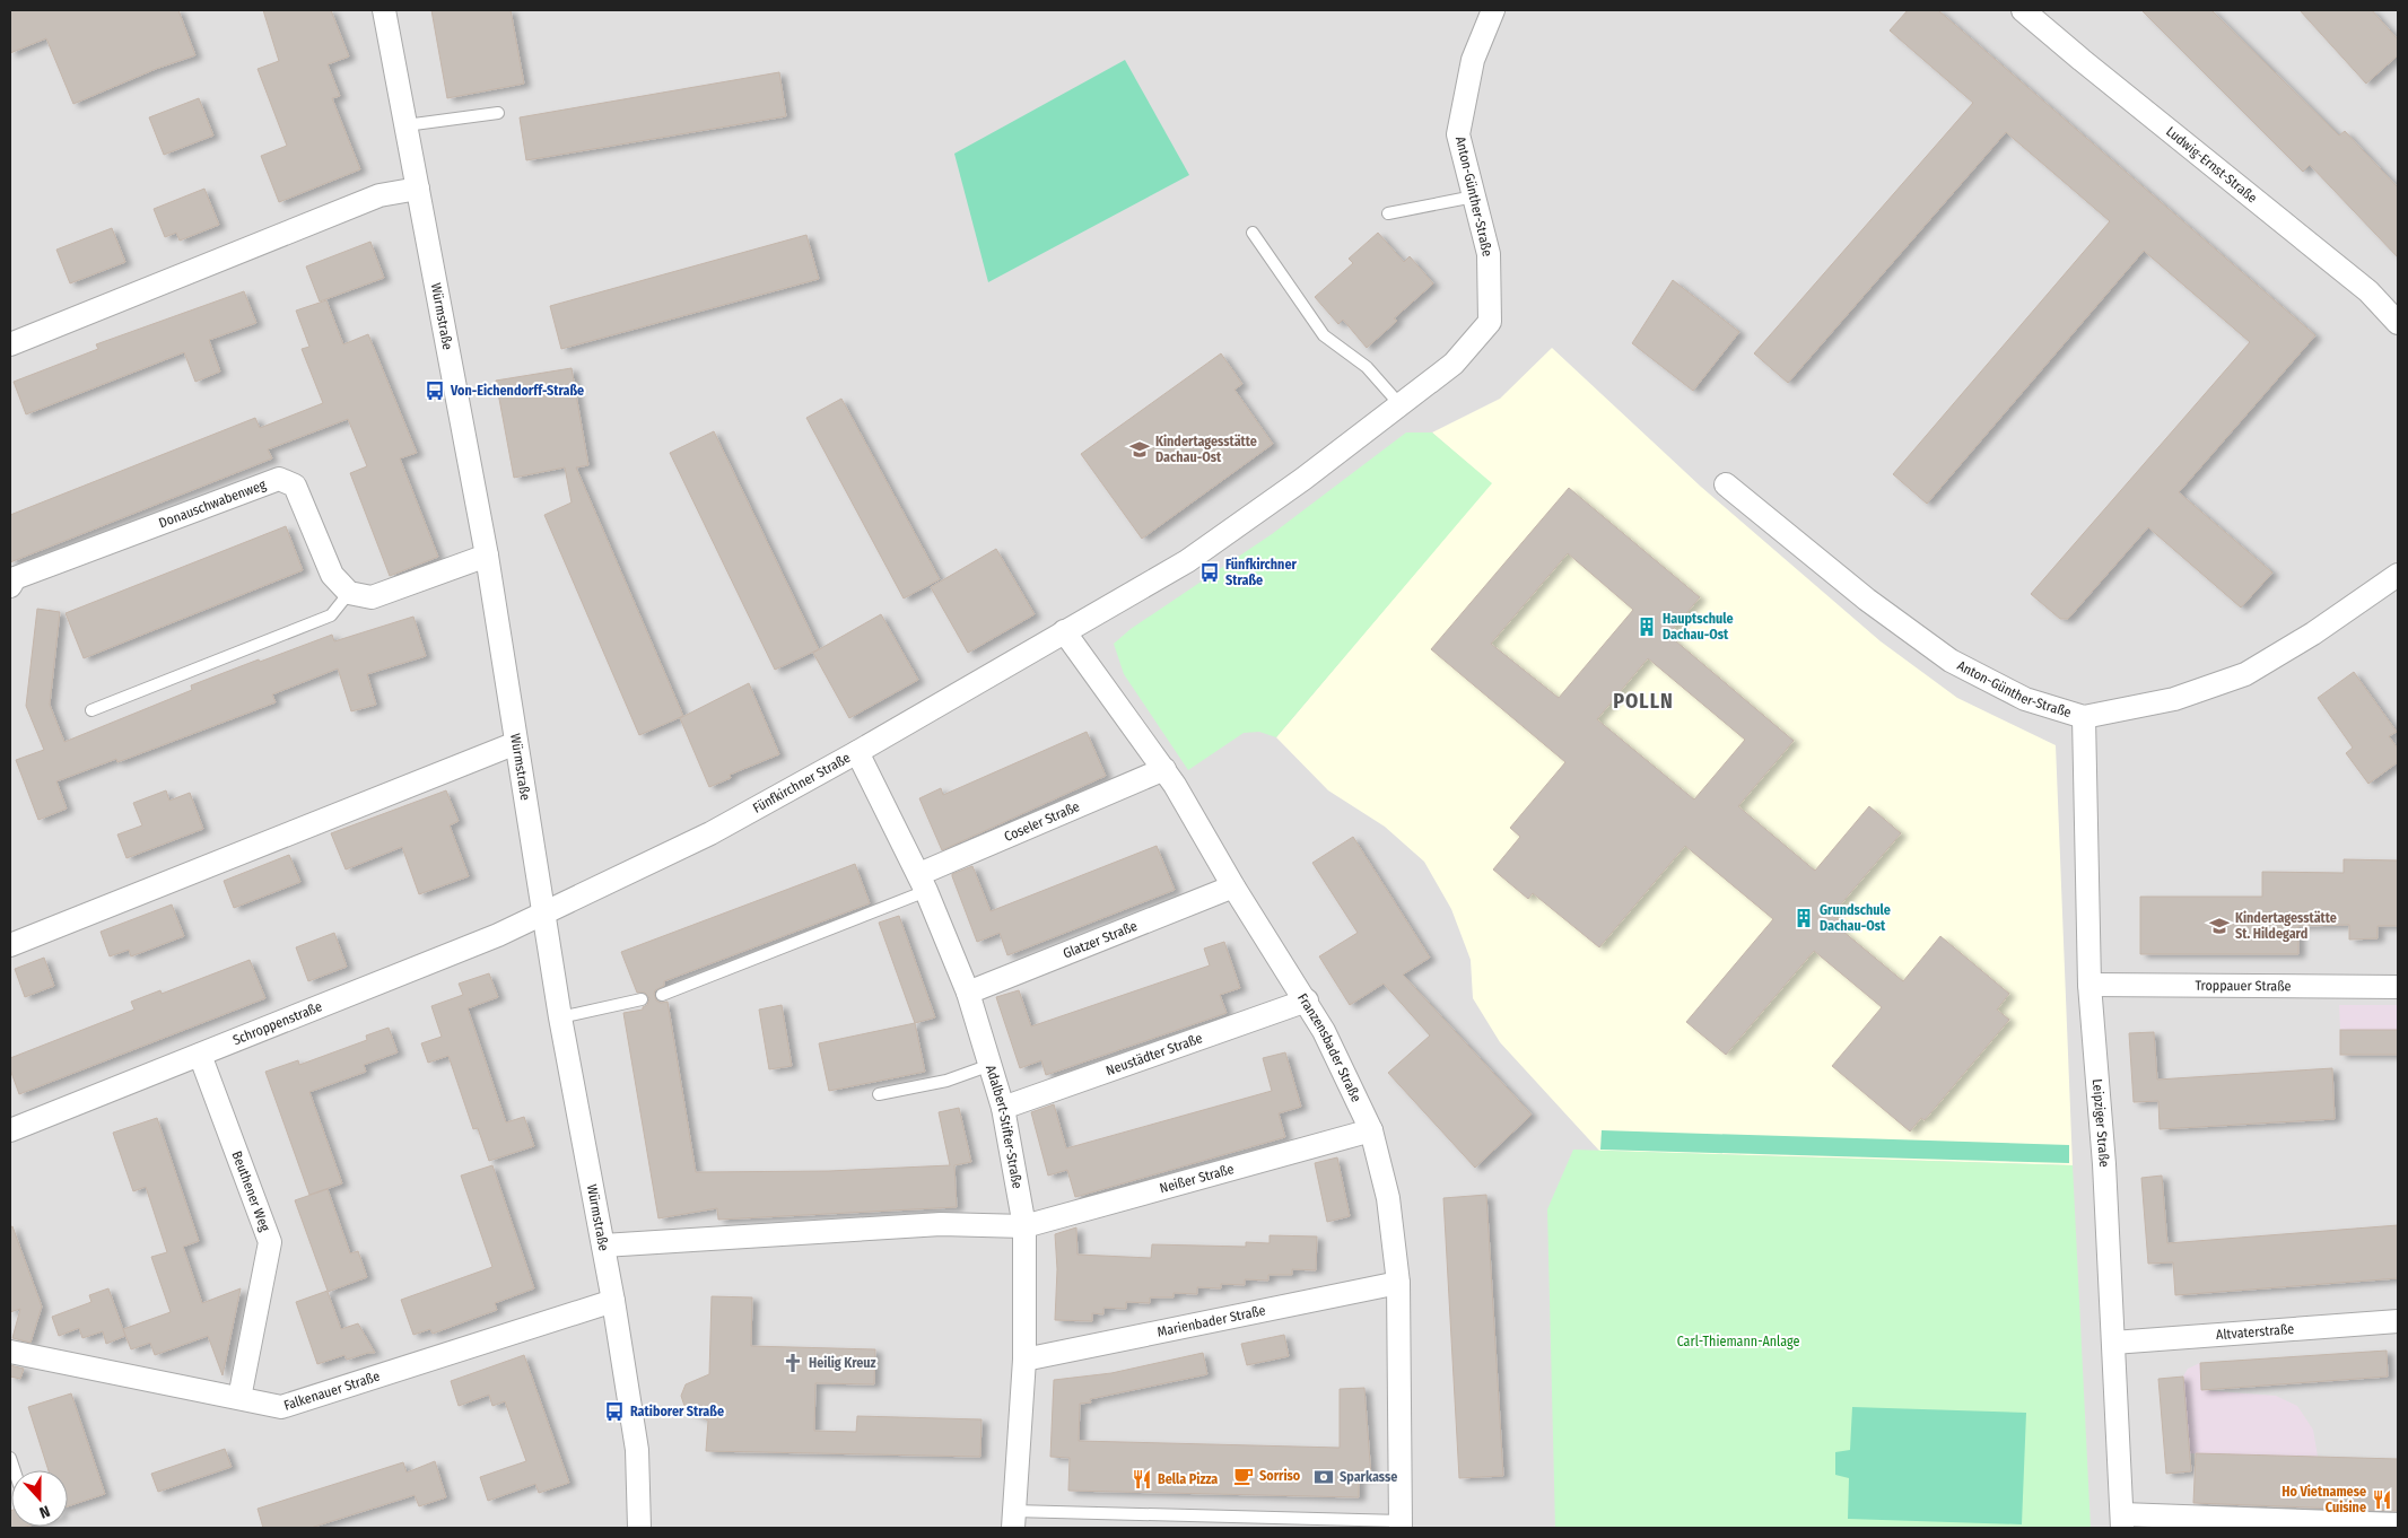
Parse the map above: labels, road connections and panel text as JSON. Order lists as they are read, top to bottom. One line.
{"streets":{"street":["Ludwig-Ernst-Straße","Anton-Günther-Straße","Würmstraße","Donauschwabenweg","Fünfkirchner Straße","Coseler Straße","Glatzer Straße","Troppauer Straße","Schroppenstraße","Franzensbader Straße","Neustädter Straße","Leipziger Straße","Adalbert-Stifter-Straße","Neißer Straße","Beuthener Weg","Marienbader Straße","Altvaterstraße","Falkenauer Straße"]},"crossings":[["Anton-Günther-Straße","Fünfkirchner Straße"],["Anton-Günther-Straße","Leipziger Straße"],["Würmstraße","Fünfkirchner Straße"],["Würmstraße","Schroppenstraße"],["Würmstraße","Falkenauer Straße"],["Fünfkirchner Straße","Schroppenstraße"],["Fünfkirchner Straße","Franzensbader Straße"],["Fünfkirchner Straße","Adalbert-Stifter-Straße"],["Coseler Straße","Franzensbader Straße"],["Coseler Straße","Adalbert-Stifter-Straße"],["Glatzer Straße","Franzensbader Straße"],["Glatzer Straße","Adalbert-Stifter-Straße"],["Troppauer Straße","Leipziger Straße"],["Schroppenstraße","Beuthener Weg"],["Franzensbader Straße","Neustädter Straße"],["Franzensbader Straße","Neißer Straße"],["Franzensbader Straße","Marienbader Straße"],["Neustädter Straße","Adalbert-Stifter-Straße"],["Leipziger Straße","Altvaterstraße"],["Adalbert-Stifter-Straße","Neißer Straße"],["Adalbert-Stifter-Straße","Marienbader Straße"],["Beuthener Weg","Falkenauer Straße"]],"districts":["POLLN"],"parks":["Carl-Thiemann-Anlage"],"places":{"bus stop":["Von-Eichendorff-Straße","Fünfkirchner Straße","Ratiborer Straße"],"school or university":["Kindertagesstätte Dachau-Ost","Kindertagesstätte St. Hildegard"],"building":["Hauptschule Dachau-Ost","Grundschule Dachau-Ost"],"church":["Heilig Kreuz"],"cafe":["Sorriso"],"bank":["Sparkasse"],"restaurant":["Bella Pizza","Ho Vietnamese Cuisine"]},"north":"bottom"}
